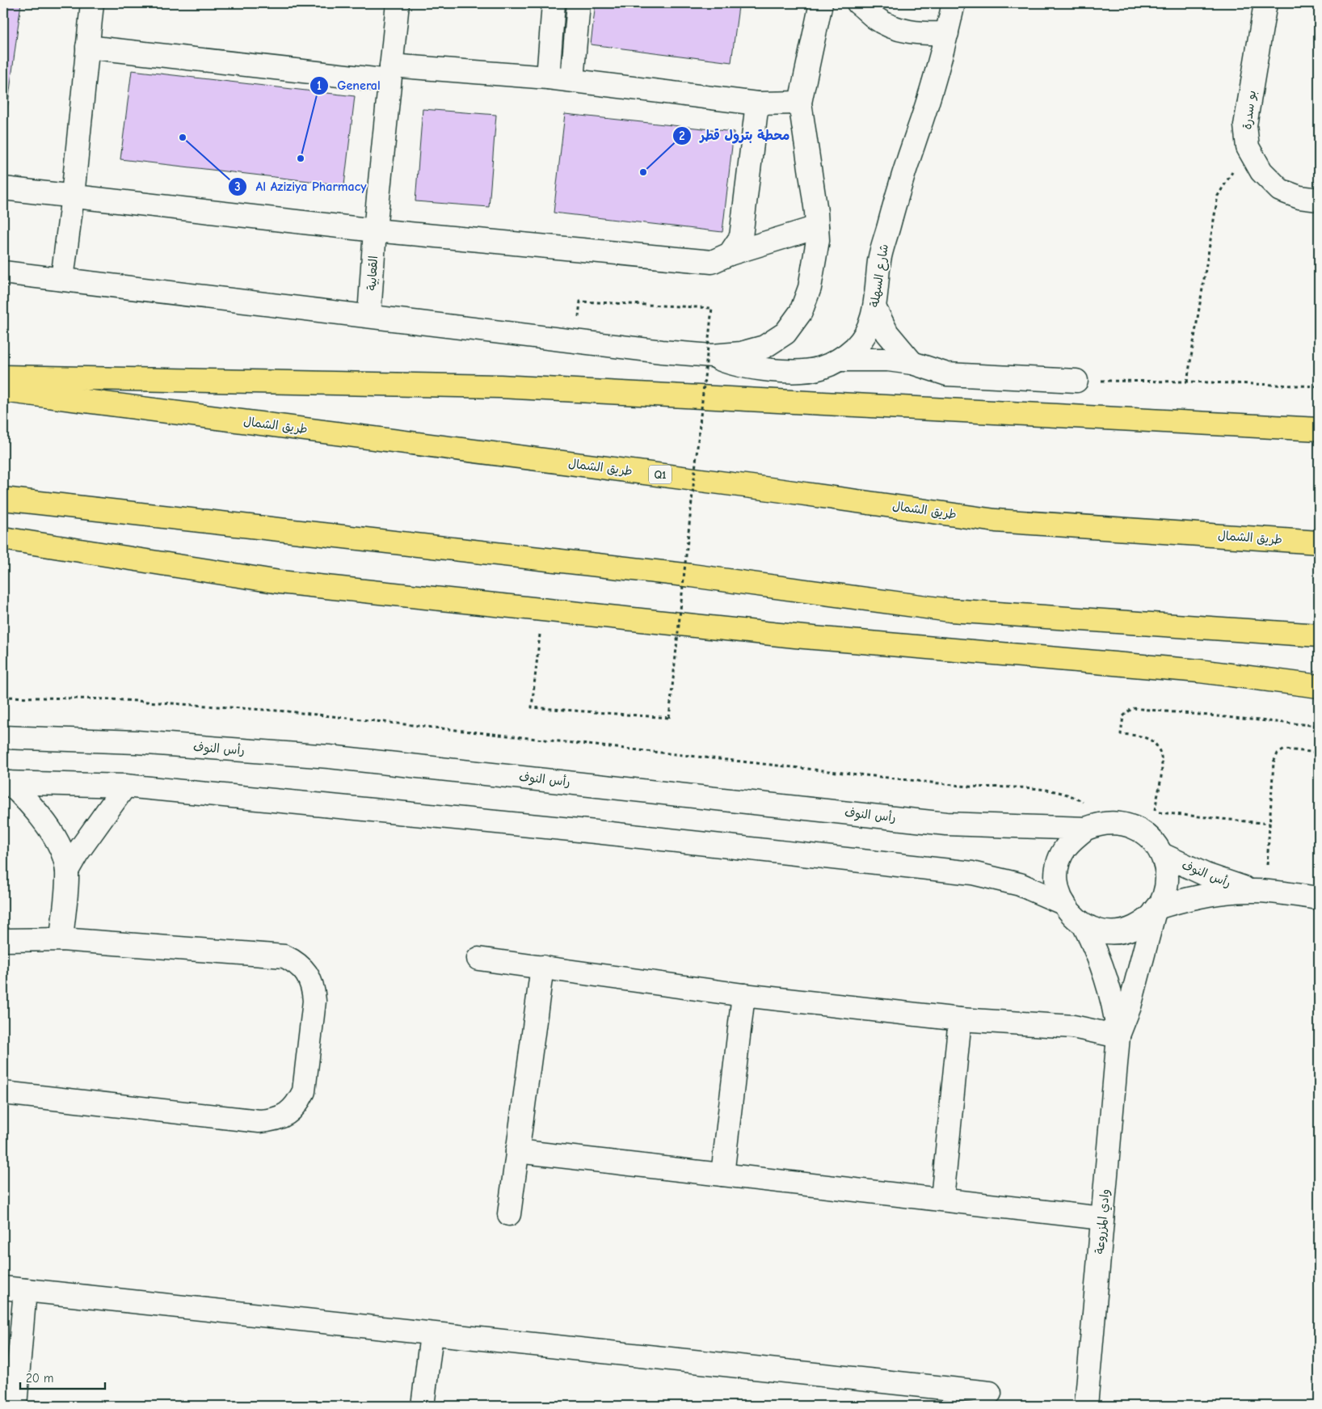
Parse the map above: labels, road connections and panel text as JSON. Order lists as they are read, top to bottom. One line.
{"streets":{"highway":["طريق الشمال","Q1"],"street":["بو سدرة","القعابية","شارع السهلة","رأس النوف","وادي المزروعة"]},"crossings":[["رأس النوف","وادي المزروعة"]],"places":["Al Aziziya Pharmacy","General","محطة بترول قطر"],"scale_bar":"20 m"}
